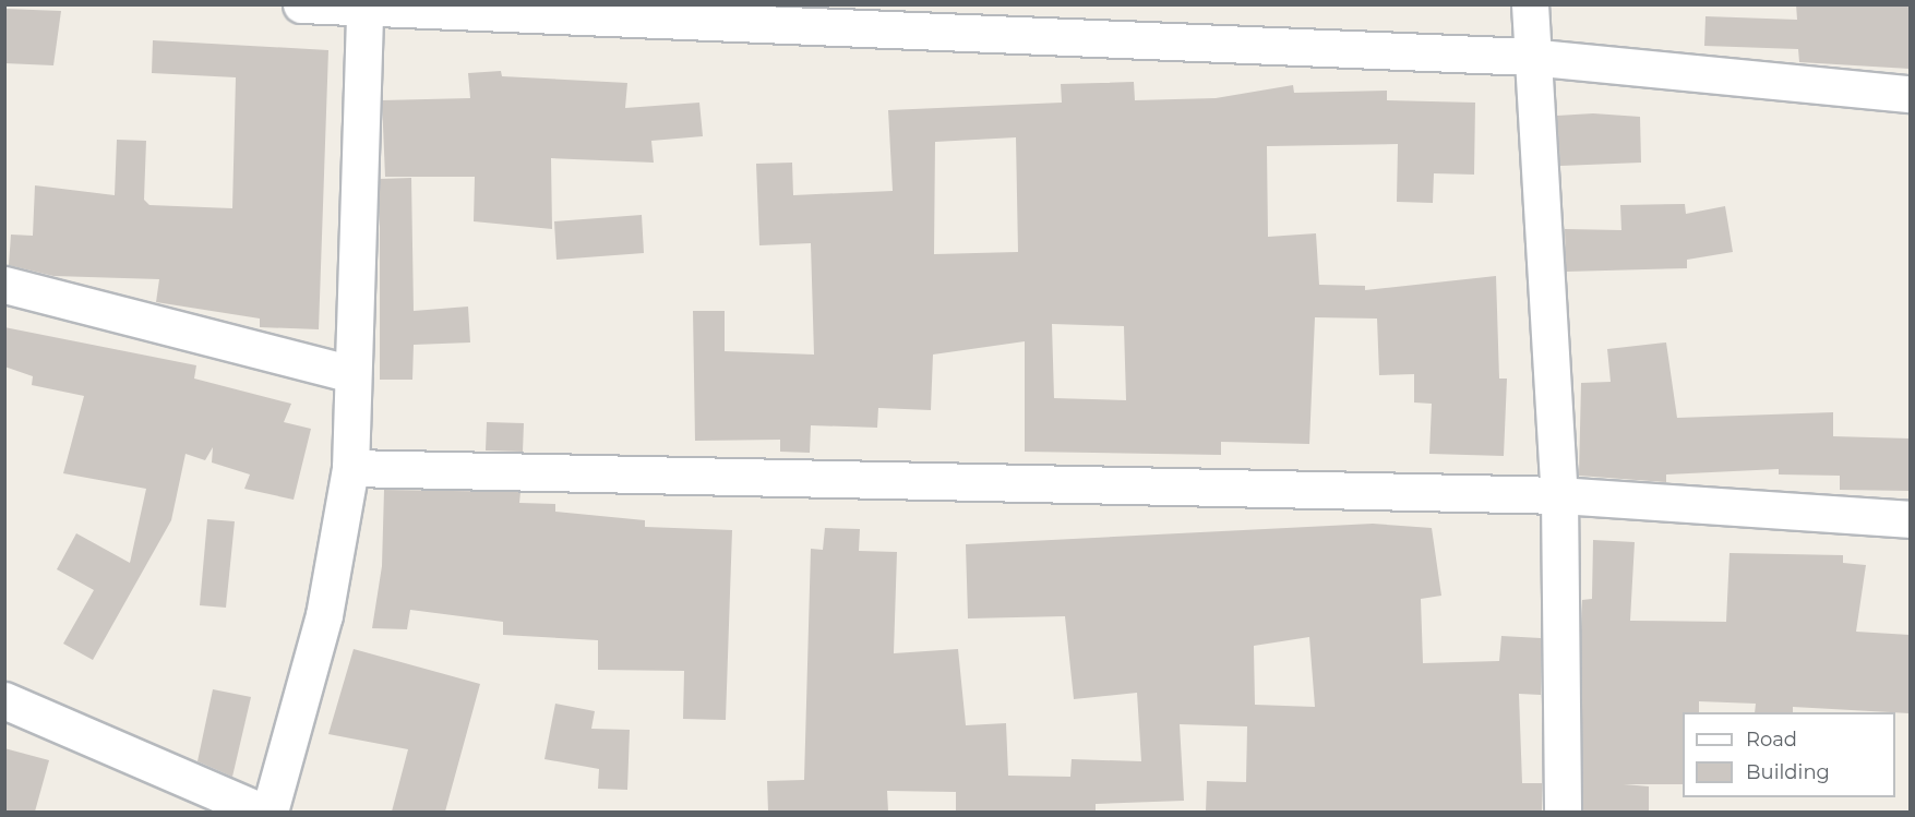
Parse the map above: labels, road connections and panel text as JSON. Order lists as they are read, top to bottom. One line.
{"legend":["Road","Building"]}
